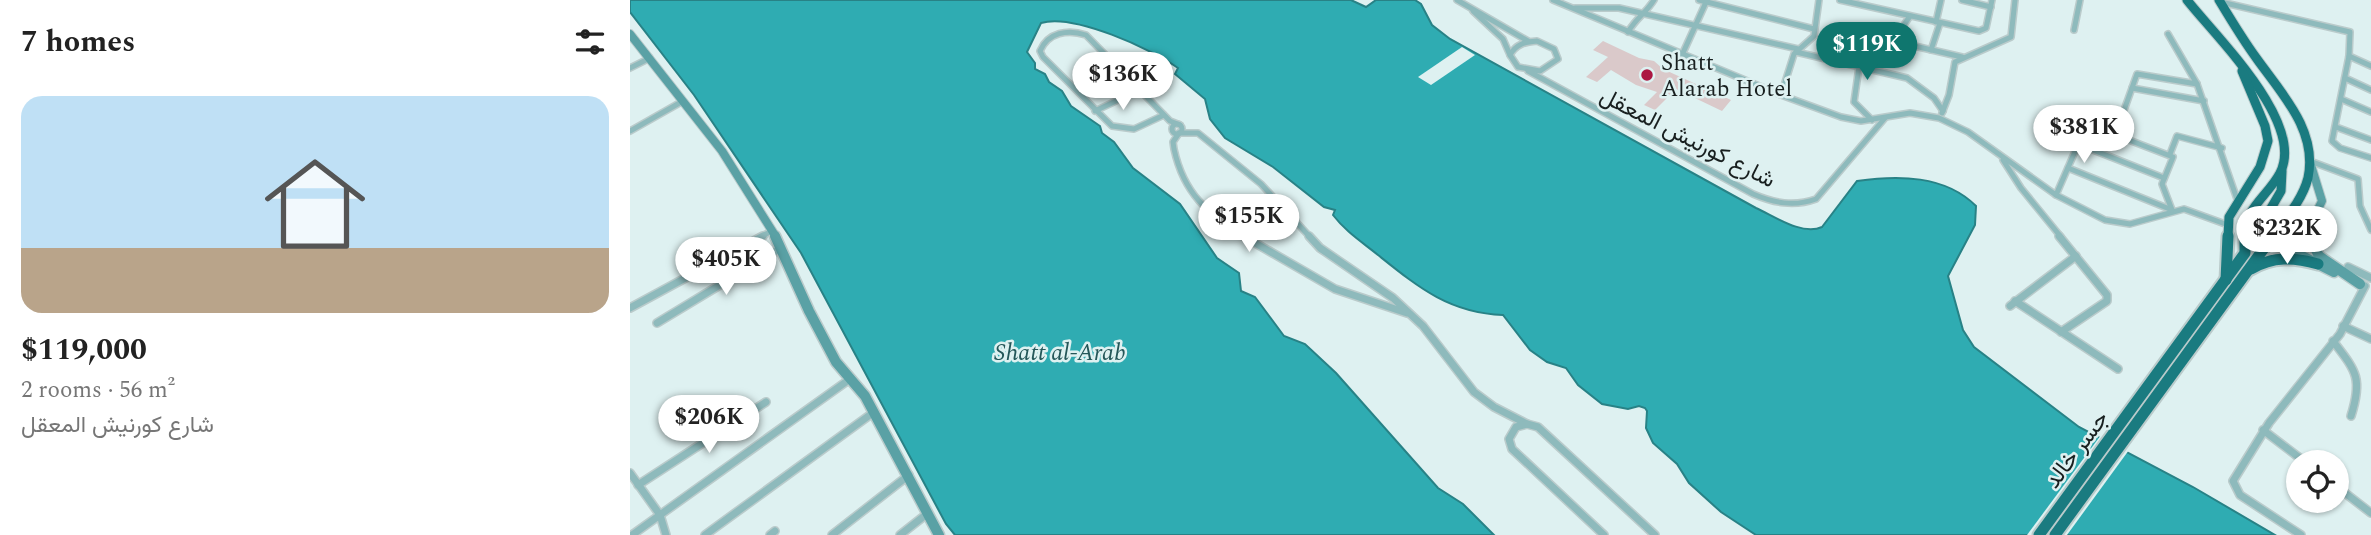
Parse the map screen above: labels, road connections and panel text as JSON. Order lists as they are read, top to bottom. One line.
{"streets":{"highway":["جسر خالد"],"street":["شارع كورنيش المعقل"]},"water":["Shatt al-Arab"],"places":["Shatt Alarab Hotel"],"page":{"heading":"7 homes","price":["$119K","$136K","$381K","$155K","$232K","$405K","$206K"],"list":[{"name":"$119,000","note":"2 rooms · 56 m² · شارع كورنيش المعقل"}]}}
